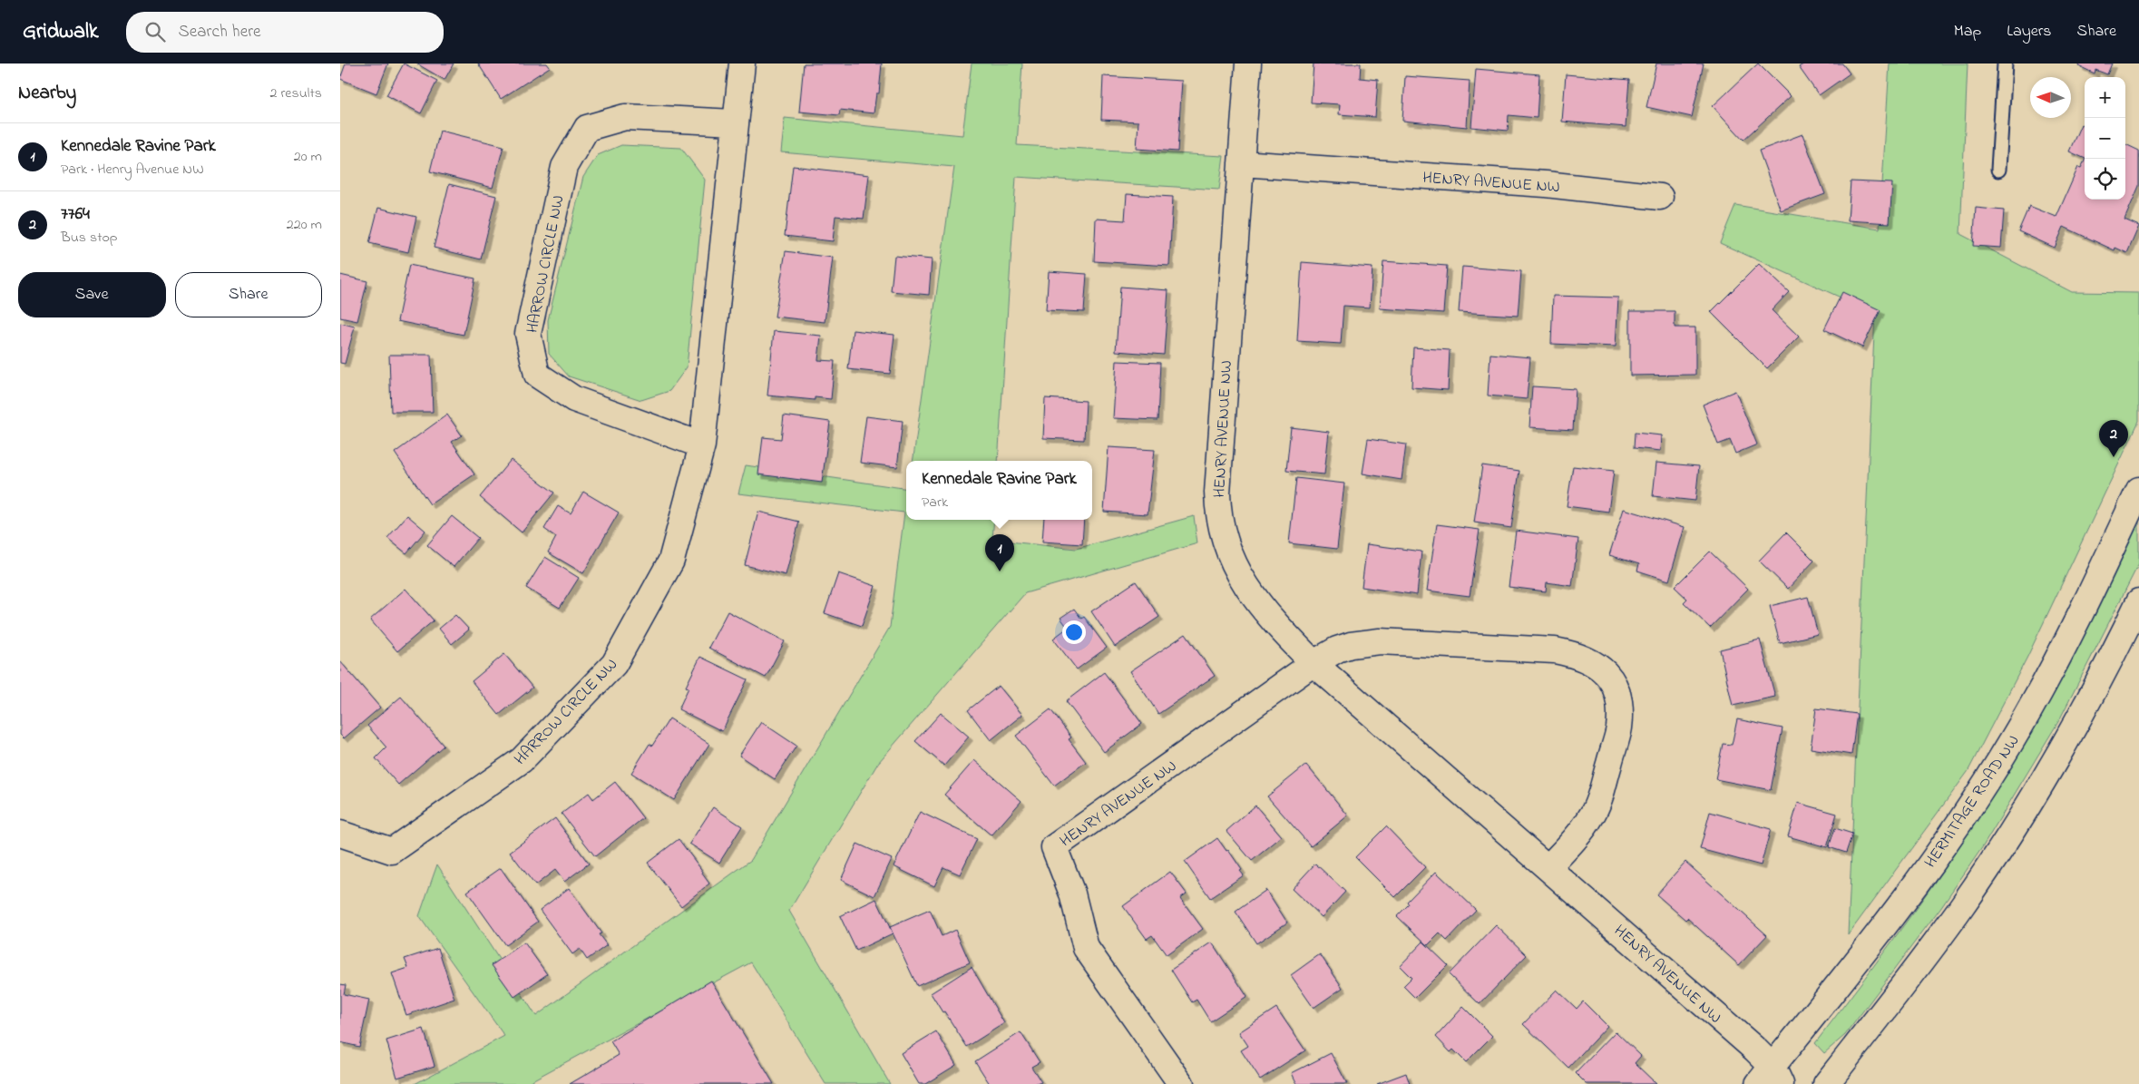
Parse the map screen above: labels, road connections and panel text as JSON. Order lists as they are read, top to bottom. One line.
{"streets":{"street":["HENRY AVENUE NW","HARROW CIRCLE NW","HERMITAGE ROAD NW"]},"crossings":[["HENRY AVENUE NW","HERMITAGE ROAD NW"]],"north":"left","page":{"header":"Gridwalk","search":"Search here","nav":["Map","Layers","Share"],"heading":["Nearby","2 results"],"map_buttons":["+","−"],"list":[{"mark":"1","name":"Kennedale Ravine Park","note":"Park · Henry Avenue NW","value":"20 m"},{"mark":"2","name":"7764","note":"Bus stop","value":"220 m"}],"buttons":["Save","Share"],"pins":["2","1"],"popup":["Kennedale Ravine Park","Park"]}}
